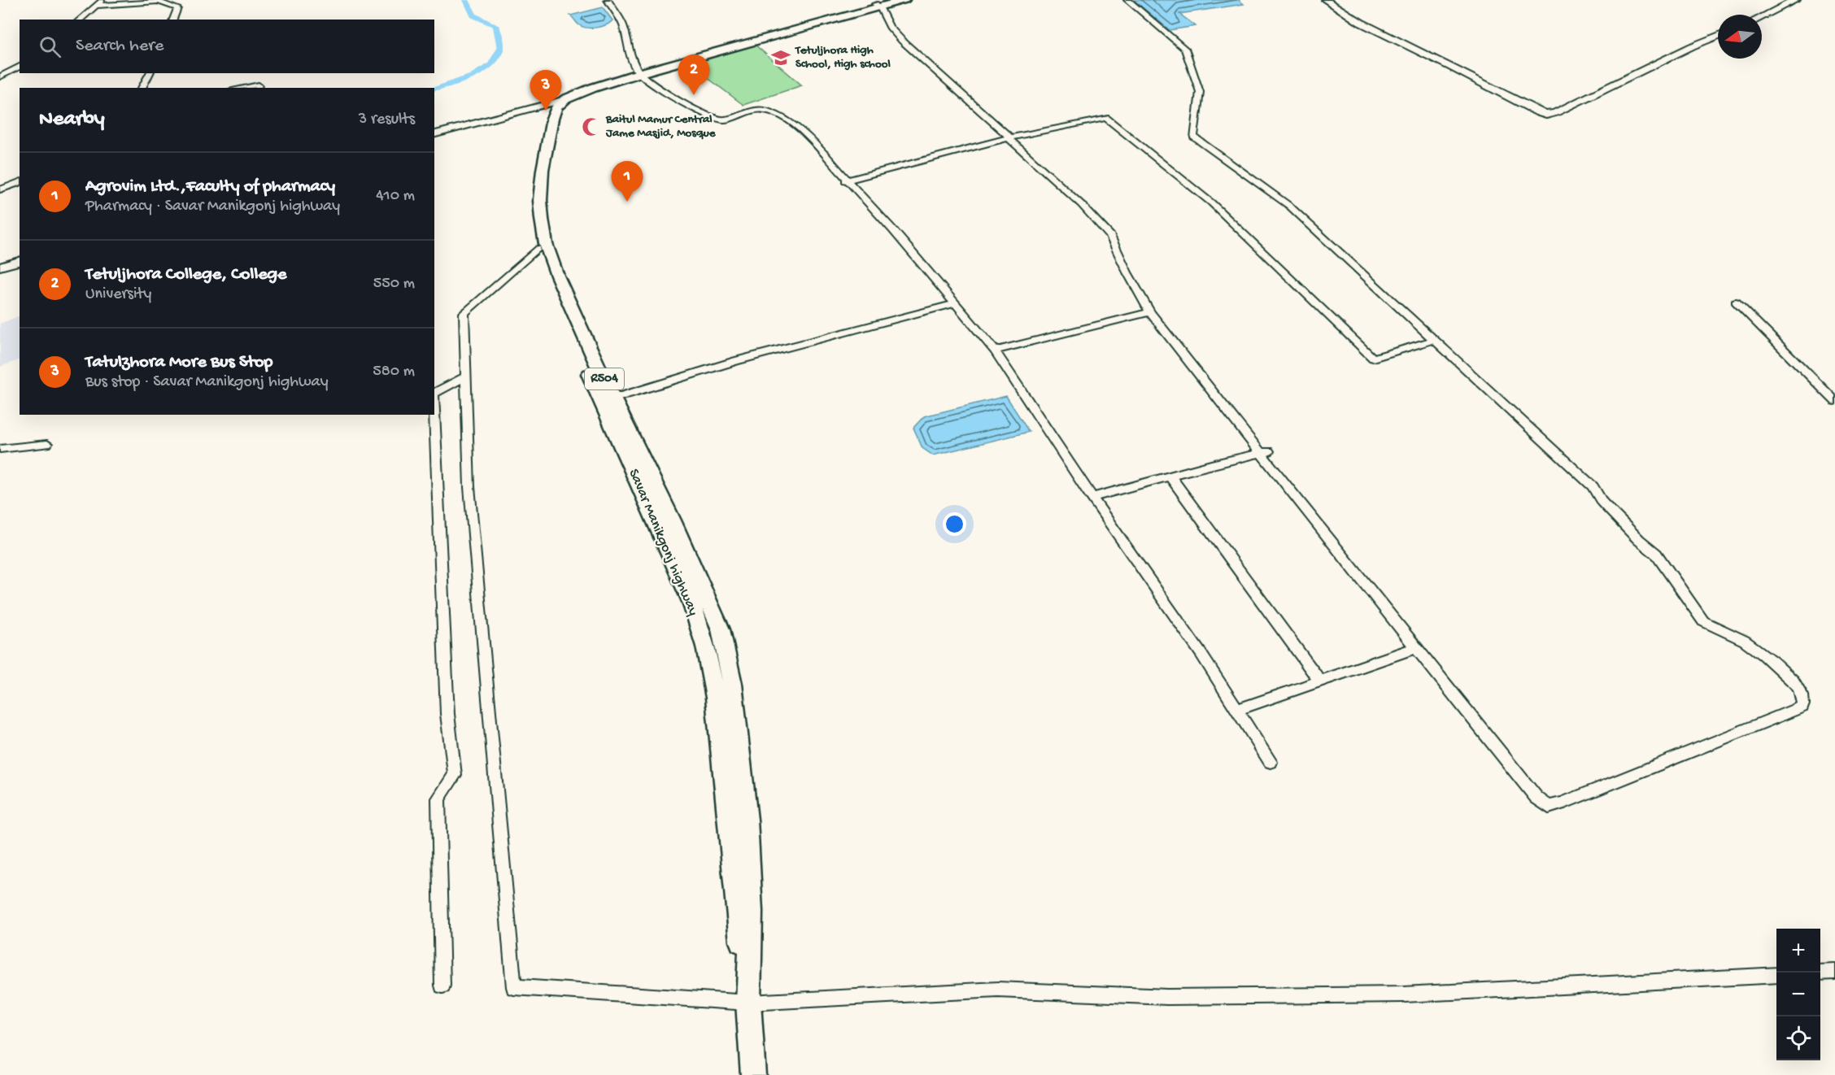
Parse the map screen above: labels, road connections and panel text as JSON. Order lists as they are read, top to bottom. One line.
{"streets":{"main road":["R504","Savar Manikgonj highway"]},"crossings":[["R504","Savar Manikgonj highway"]],"places":{"school or university":["Tetuljhora High School, High school"],"mosque":["Baitul Mamur Central Jame Masjid, Mosque"]},"north":"left","page":{"search":"Search here","pins":["2","3","1"],"heading":["Nearby","3 results"],"list":[{"mark":"1","name":"Agrovim Ltd.,Faculty of pharmacy","note":"Pharmacy · Savar Manikgonj highway","value":"410 m"},{"mark":"2","name":"Tetuljhora College, College","note":"University","value":"550 m"},{"mark":"3","name":"Tatulzhora More Bus Stop","note":"Bus stop · Savar Manikgonj highway","value":"580 m"}],"map_buttons":["+","−"]}}
